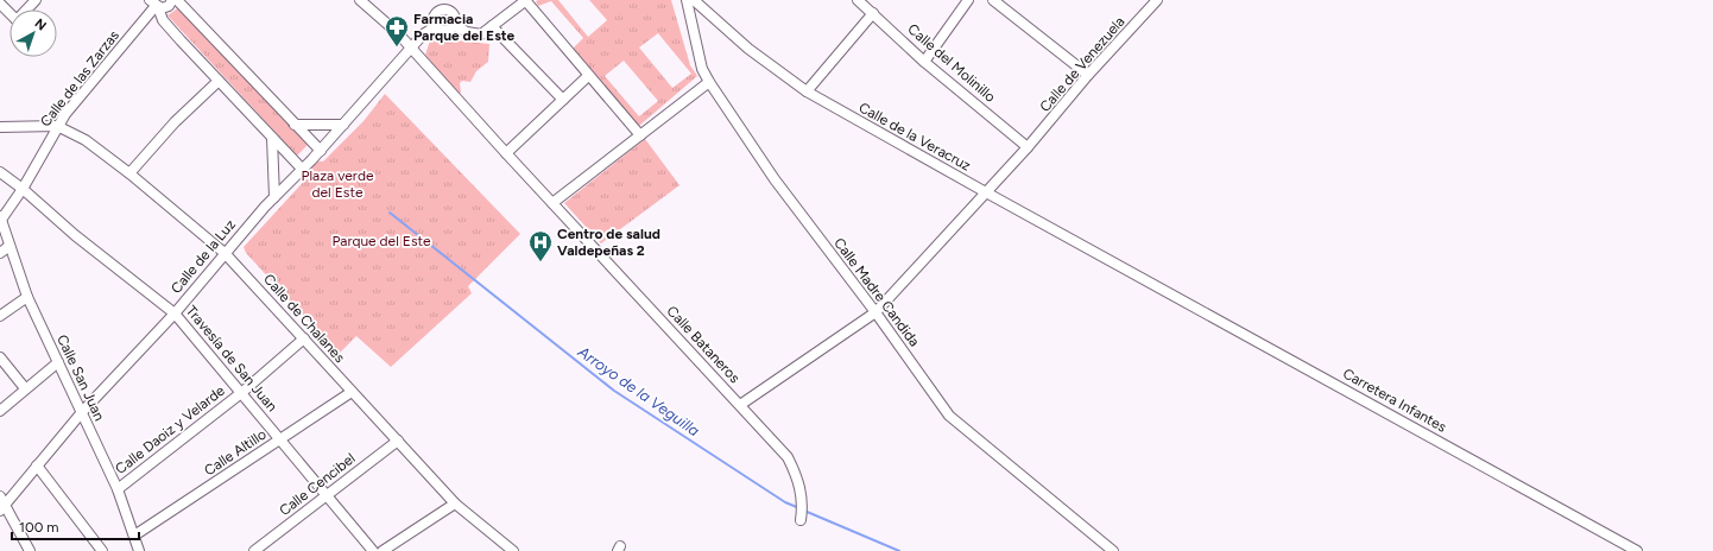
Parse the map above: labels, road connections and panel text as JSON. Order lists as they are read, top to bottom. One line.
{"streets":{"street":["Calle del Molinillo","Calle de Venezuela","Calle de las Zarzas","Calle de la Veracruz","Calle de la Luz","Calle Madre Candida","Calle de Chalanes","Calle Bataneros","Travesía de San Juan","Calle San Juan","Carretera Infantes","Calle Daoiz y Velarde","Calle Altillo","Calle Cencibel"]},"crossings":[["Calle del Molinillo","Calle de Venezuela"],["Calle de Venezuela","Calle de la Veracruz"],["Calle de Venezuela","Calle Madre Candida"],["Calle de Venezuela","Calle Bataneros"],["Calle de las Zarzas","Calle de Chalanes"],["Calle de las Zarzas","Travesía de San Juan"],["Calle de las Zarzas","Calle San Juan"],["Calle de la Veracruz","Carretera Infantes"],["Calle de la Luz","Calle de Chalanes"],["Calle de la Luz","Calle Bataneros"],["Calle de la Luz","Travesía de San Juan"],["Calle de la Luz","Calle San Juan"],["Calle de Chalanes","Calle Daoiz y Velarde"],["Calle de Chalanes","Calle Altillo"],["Calle de Chalanes","Calle Cencibel"],["Travesía de San Juan","Calle Daoiz y Velarde"],["Travesía de San Juan","Calle Altillo"],["Travesía de San Juan","Calle Cencibel"],["Calle San Juan","Calle Daoiz y Velarde"],["Calle San Juan","Calle Altillo"]],"water":["Arroyo de la Veguilla"],"parks":["Plaza verde del Este","Parque del Este"],"places":{"pharmacy":["Farmacia Parque del Este"],"hospital":["Centro de salud Valdepeñas 2"]},"scale_bar":"100 m","north":"top right"}
